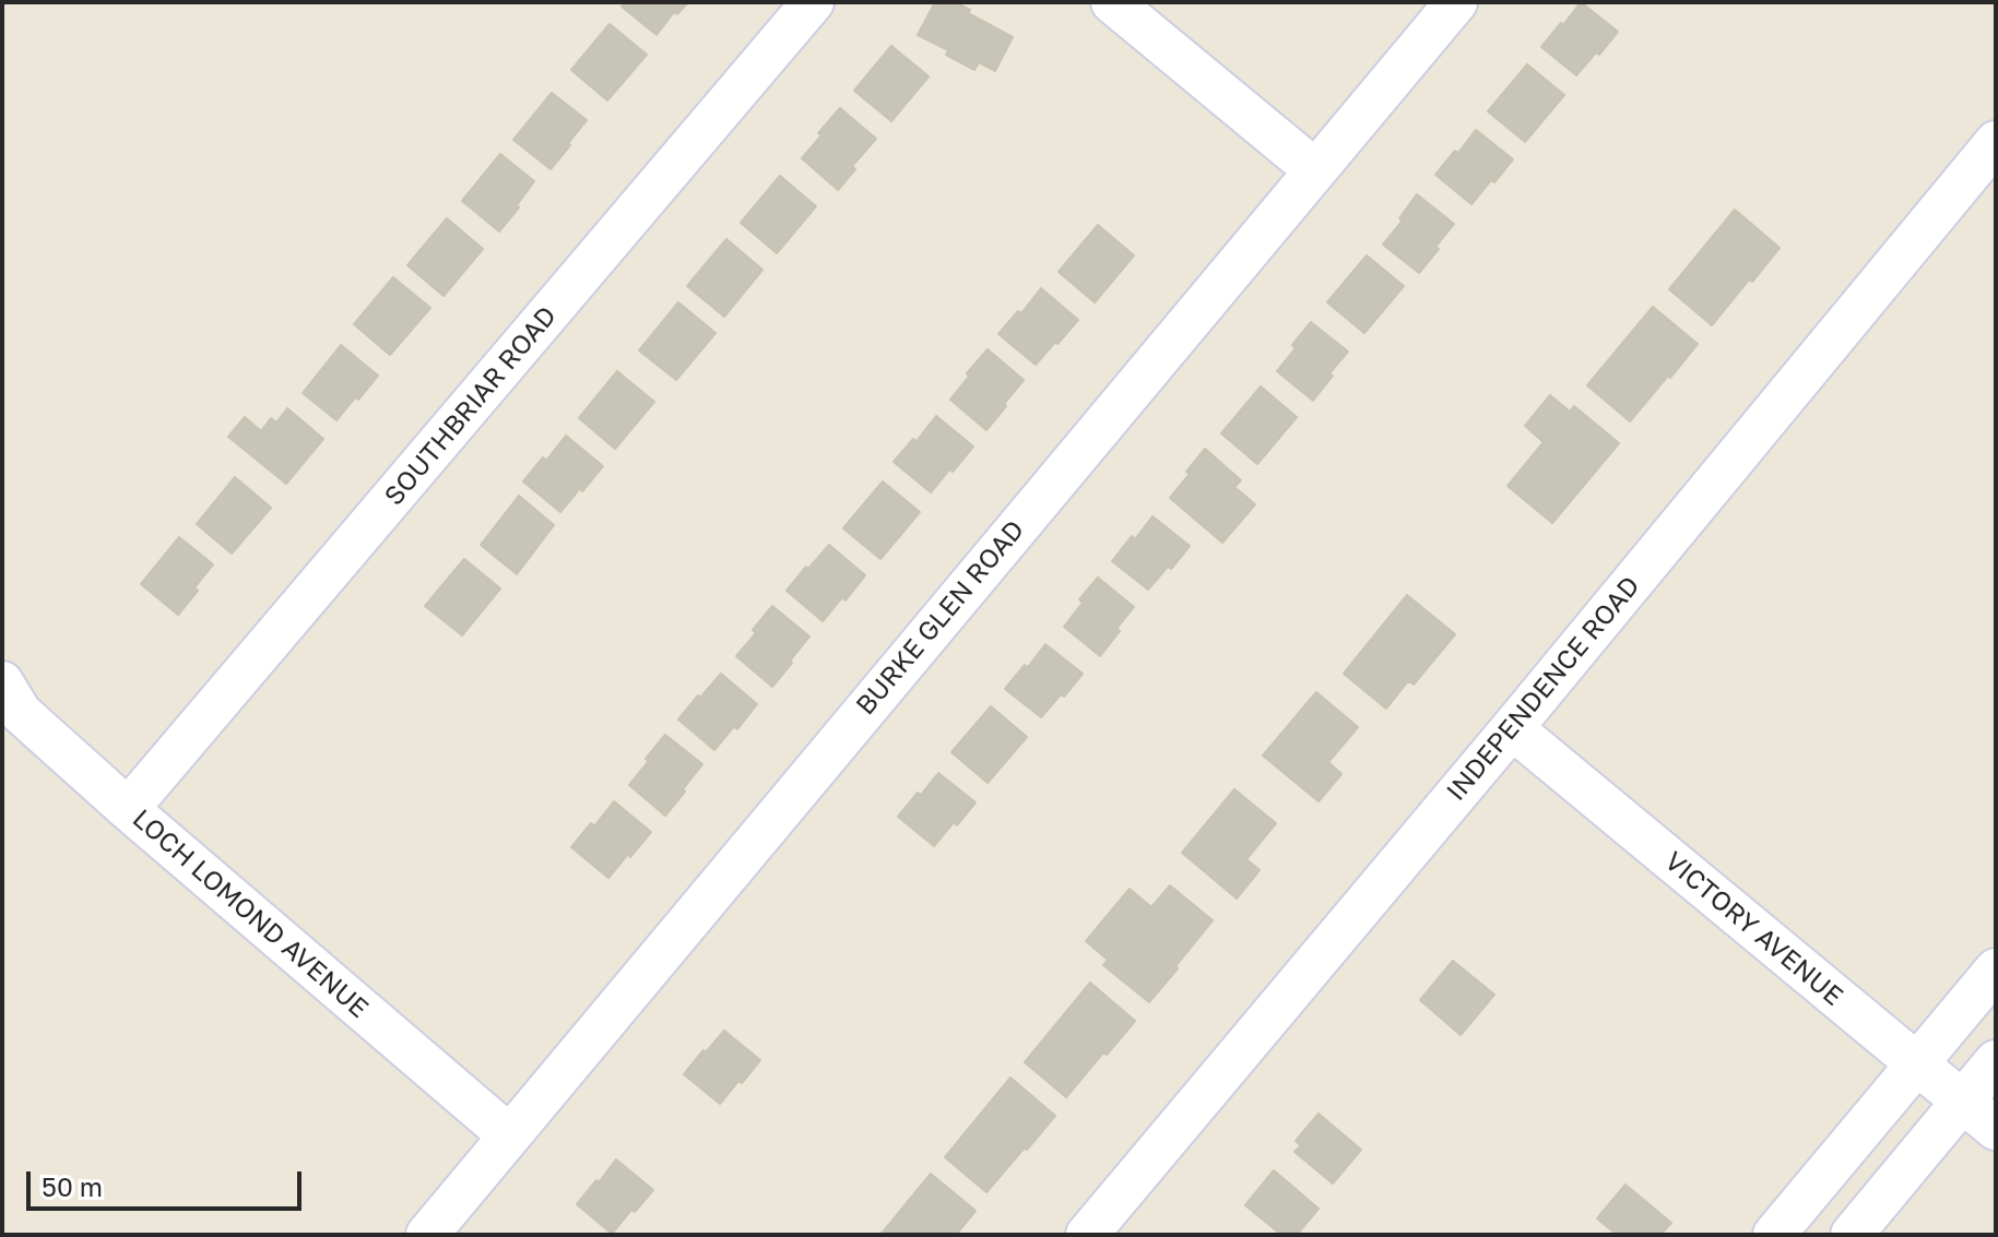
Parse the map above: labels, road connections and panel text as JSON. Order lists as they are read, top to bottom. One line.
{"streets":{"street":["SOUTHBRIAR ROAD","BURKE GLEN ROAD","INDEPENDENCE ROAD","LOCH LOMOND AVENUE","VICTORY AVENUE"]},"crossings":[["SOUTHBRIAR ROAD","LOCH LOMOND AVENUE"],["BURKE GLEN ROAD","LOCH LOMOND AVENUE"],["INDEPENDENCE ROAD","VICTORY AVENUE"]],"scale_bar":"50 m"}
